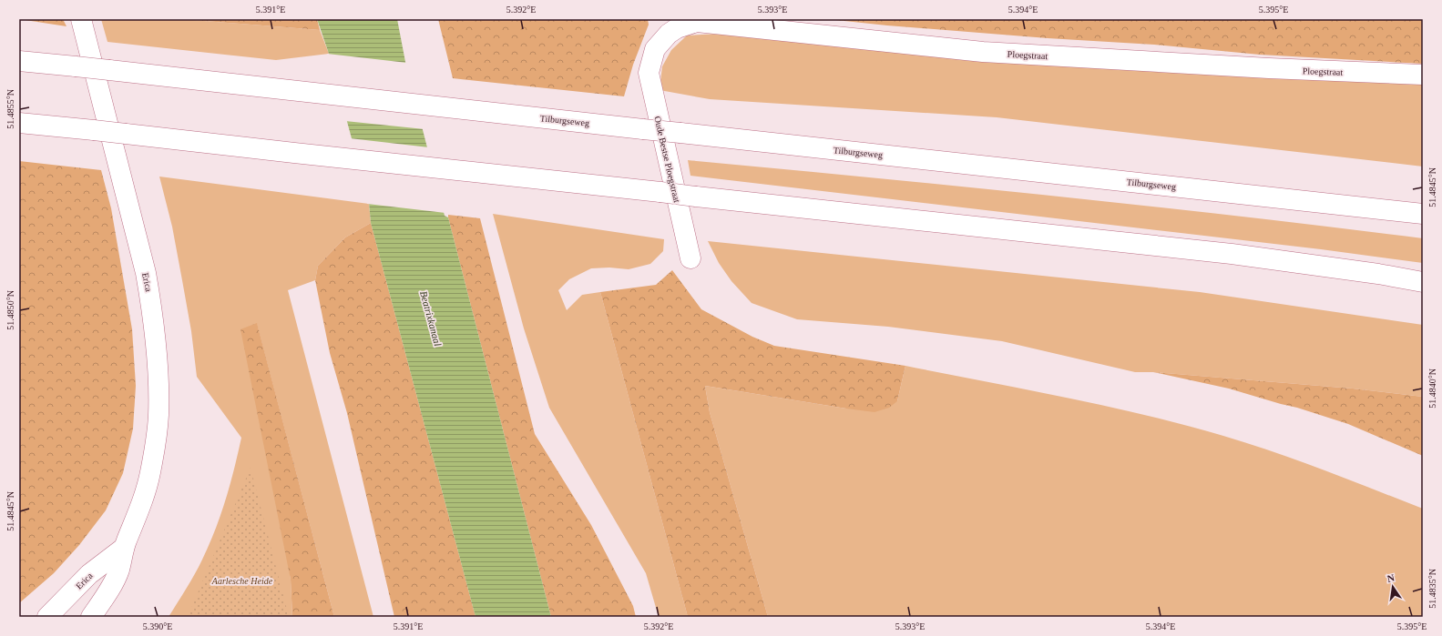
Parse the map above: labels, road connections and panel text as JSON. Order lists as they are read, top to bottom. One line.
{"streets":{"main road":["Ploegstraat","Tilburgseweg","Oude Bestse Ploegstraat","Erica"]},"crossings":[["Ploegstraat","Oude Bestse Ploegstraat"]],"water":["Beatrixkanaal"],"parks":["Aarlesche Heide"],"north":"top","coordinates":["5.391°E","5.392°E","5.393°E","5.394°E","5.395°E","51.4855°N","51.4845°N","51.4850°N","51.4840°N","51.4835°N","5.390°E"]}
